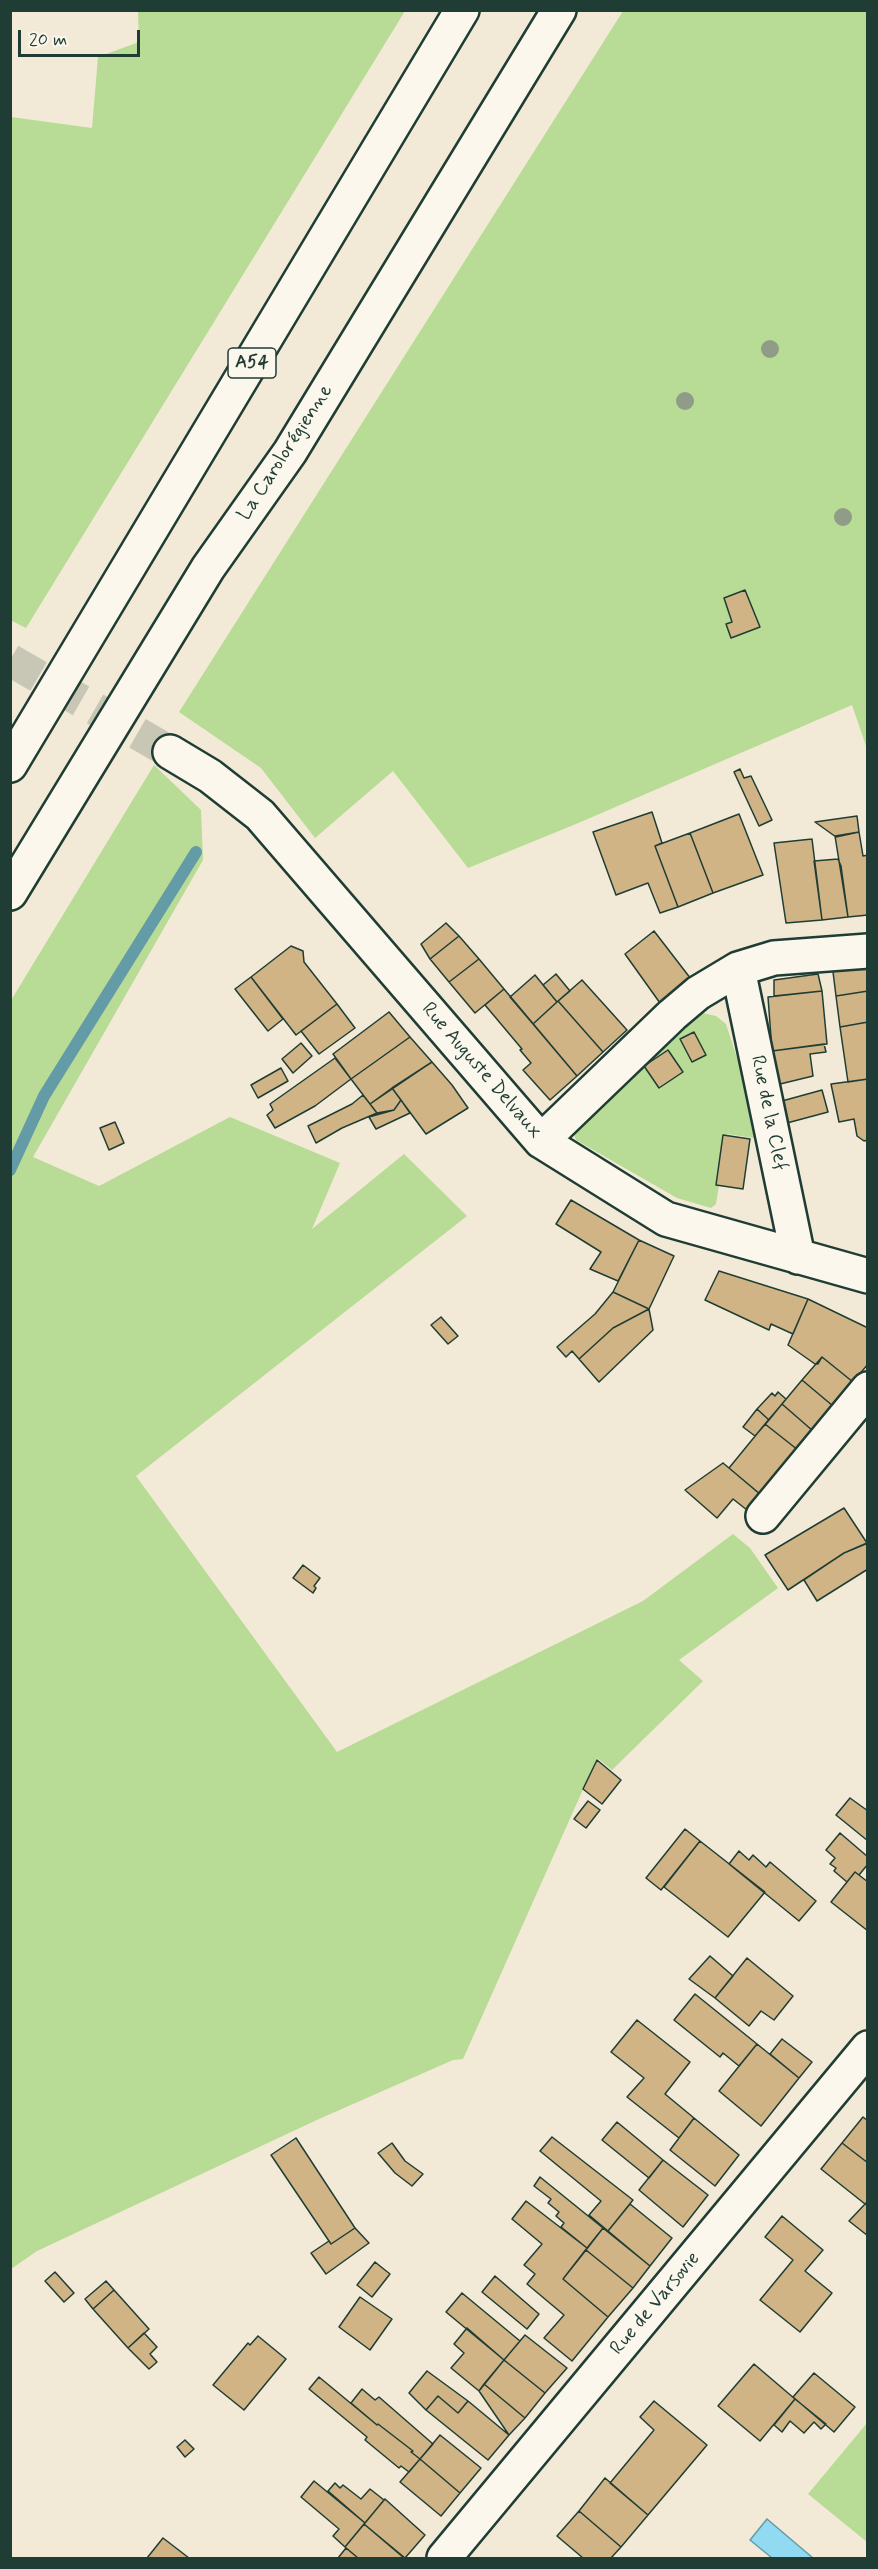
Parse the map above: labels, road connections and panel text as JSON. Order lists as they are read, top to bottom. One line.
{"streets":{"main road":["A54","La Carolorégienne","Rue Auguste Delvaux","Rue de la Clef","Rue de Varsovie"]},"crossings":[["Rue Auguste Delvaux","Rue de la Clef"]],"scale_bar":"20 m"}
